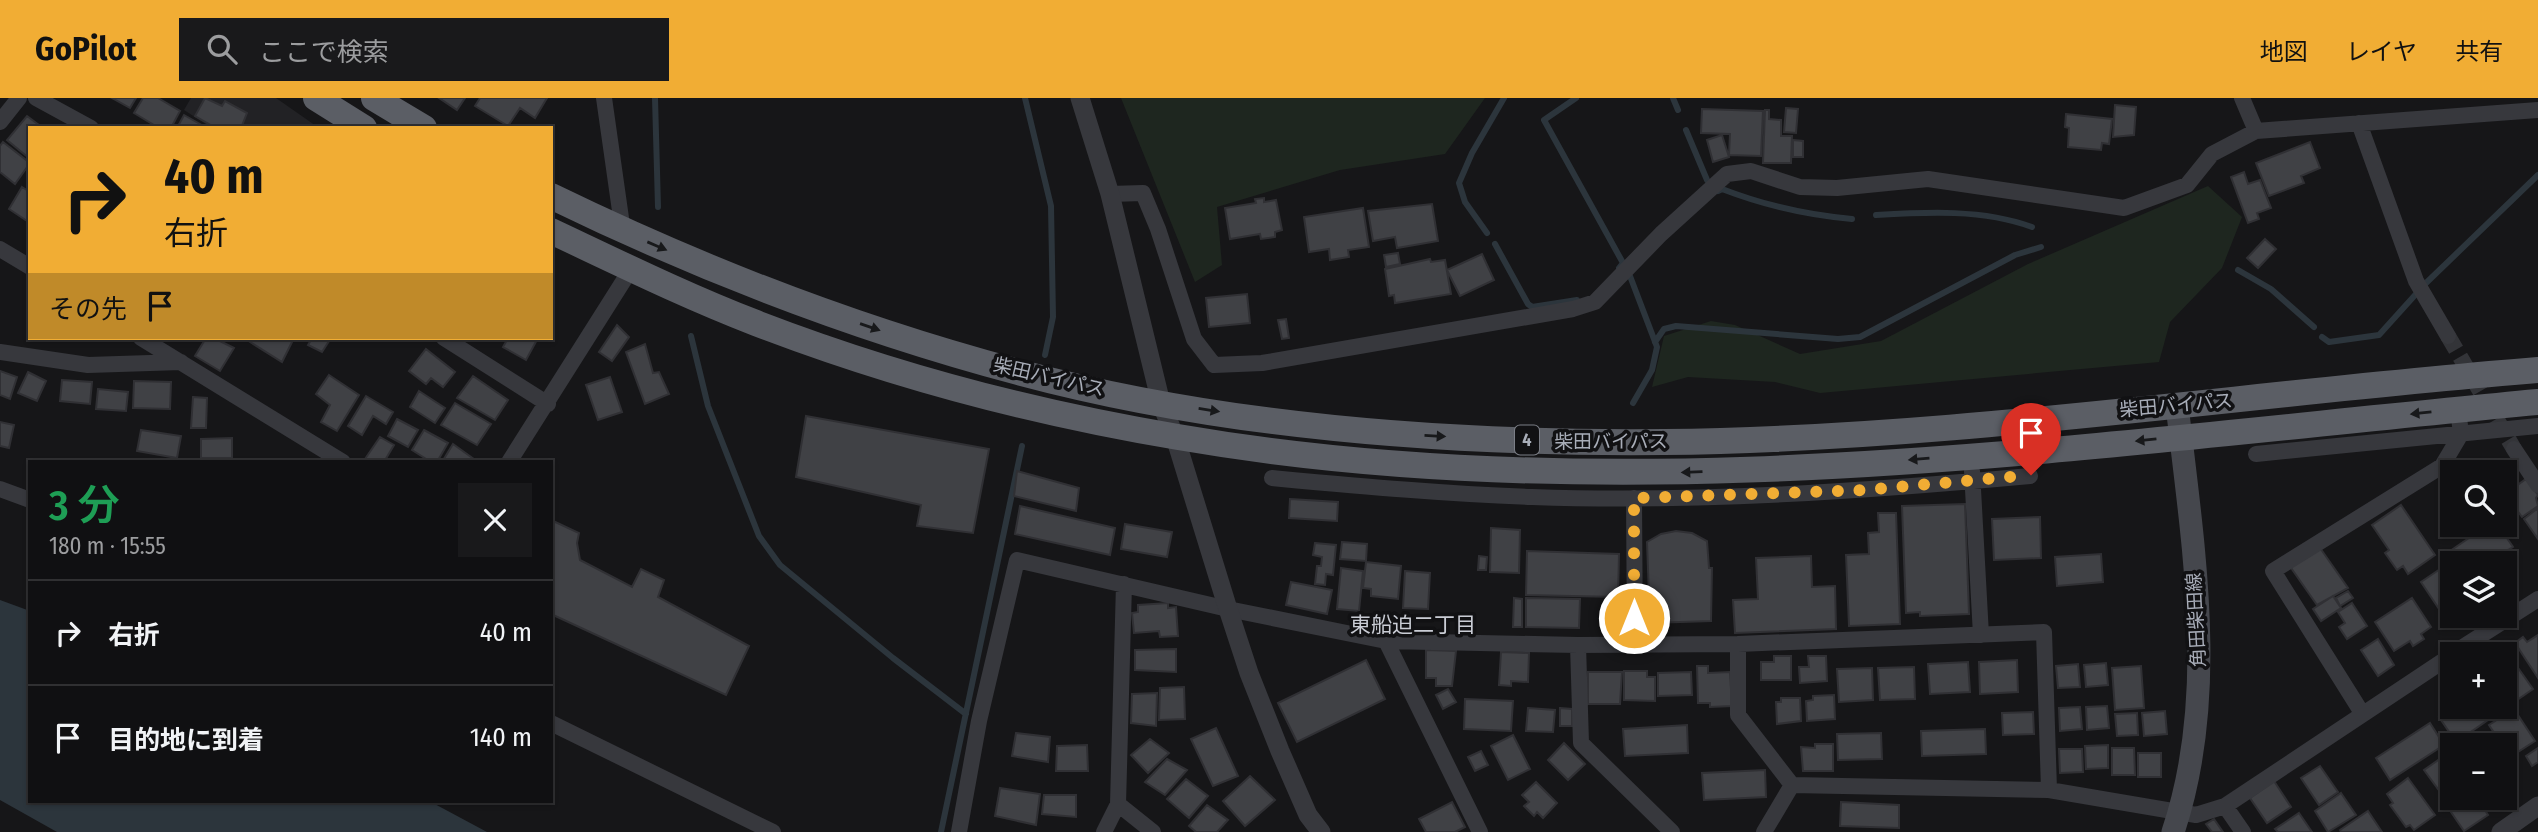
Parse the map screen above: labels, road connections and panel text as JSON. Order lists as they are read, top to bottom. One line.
{"streets":{"highway":["柴田バイパス","4"],"main road":["角田柴田線"]},"crossings":[["柴田バイパス","角田柴田線"]],"districts":["東船迫二丁目"],"page":{"header":"GoPilot","search":"ここで検索","nav":["地図","レイヤ","共有"],"turn":["40 m","右折"],"then":"その先","map_buttons":["+","−"],"heading":["3 分","180 m · 15:55"],"list":[{"name":"右折","value":"40 m"},{"name":"目的地に到着","value":"140 m"}]}}
